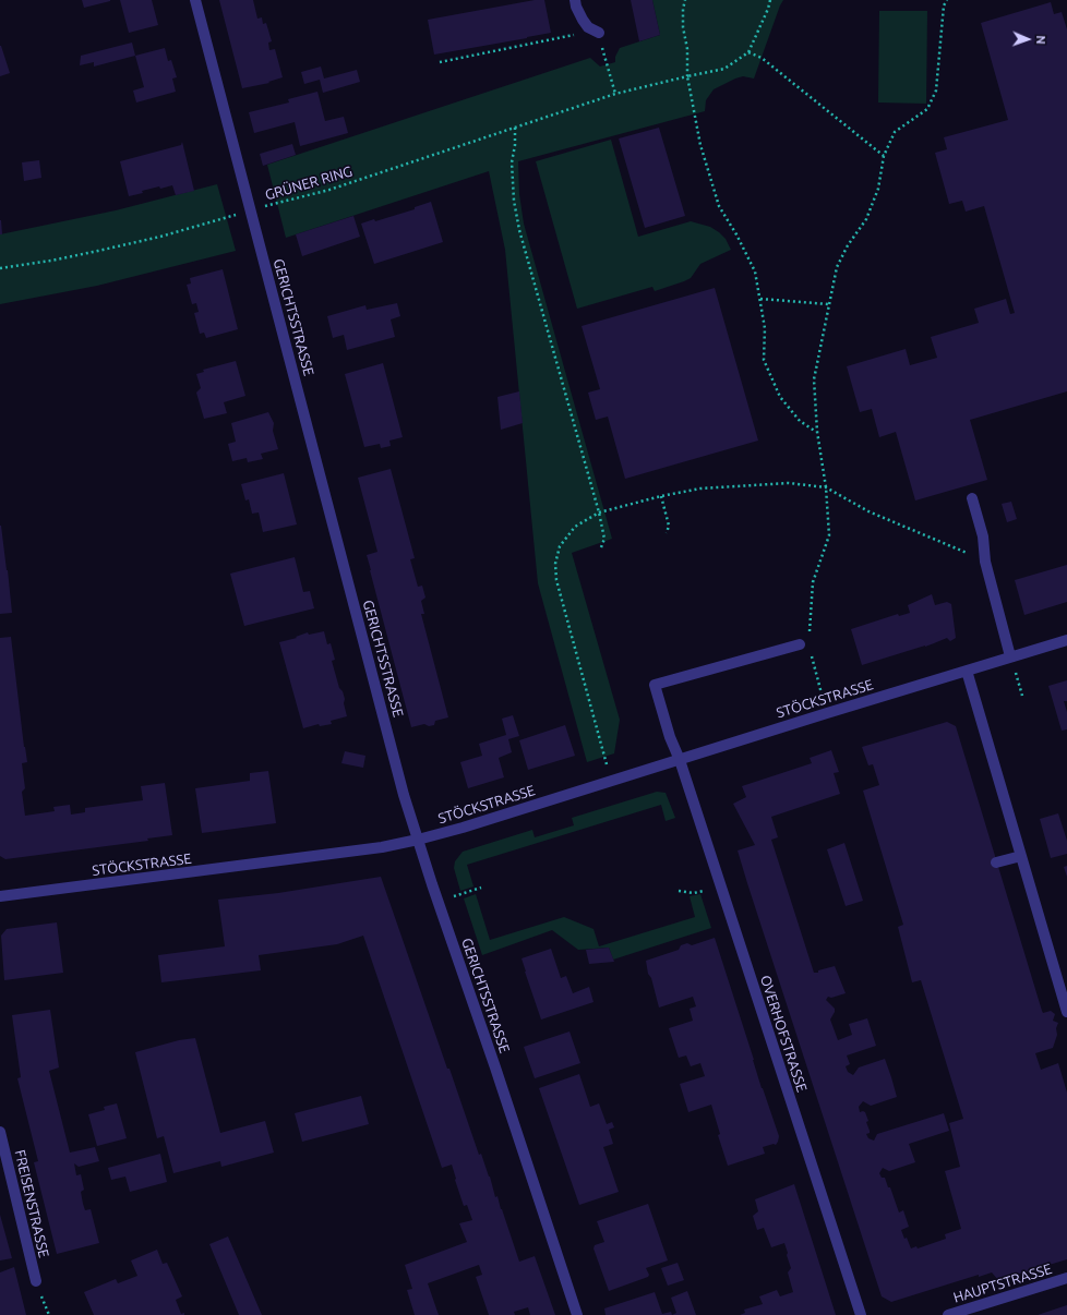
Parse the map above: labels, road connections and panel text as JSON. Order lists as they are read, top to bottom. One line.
{"streets":{"street":["GERICHTSSTRASSE","STÖCKSTRASSE","OVERHOFSTRASSE","FREISENSTRASSE","HAUPTSTRASSE"],"path":["GRÜNER RING"]},"crossings":[["GRÜNER RING","GERICHTSSTRASSE"],["GERICHTSSTRASSE","STÖCKSTRASSE"],["STÖCKSTRASSE","OVERHOFSTRASSE"]],"north":"right"}
